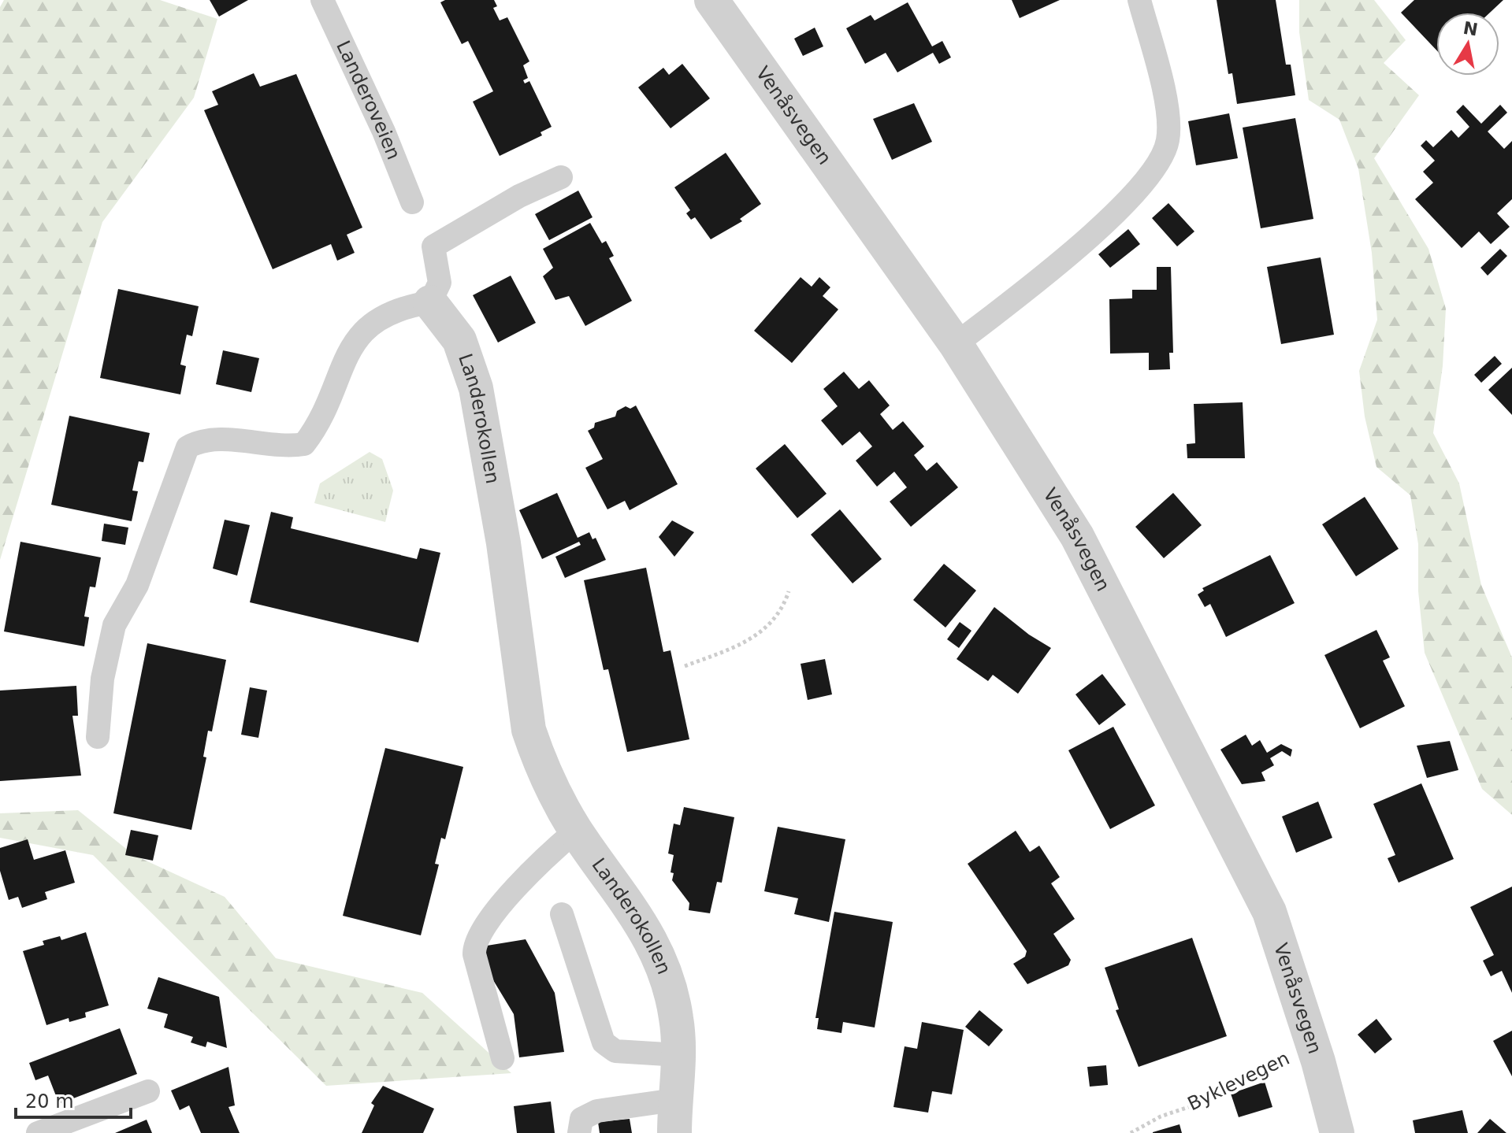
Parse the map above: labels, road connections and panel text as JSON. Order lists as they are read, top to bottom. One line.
{"streets":{"street":["Venåsvegen","Landerokollen"],"lane":["Landeroveien"],"path":["Byklevegen"]},"crossings":[["Venåsvegen","Byklevegen"]],"scale_bar":"20 m","north":"top"}
